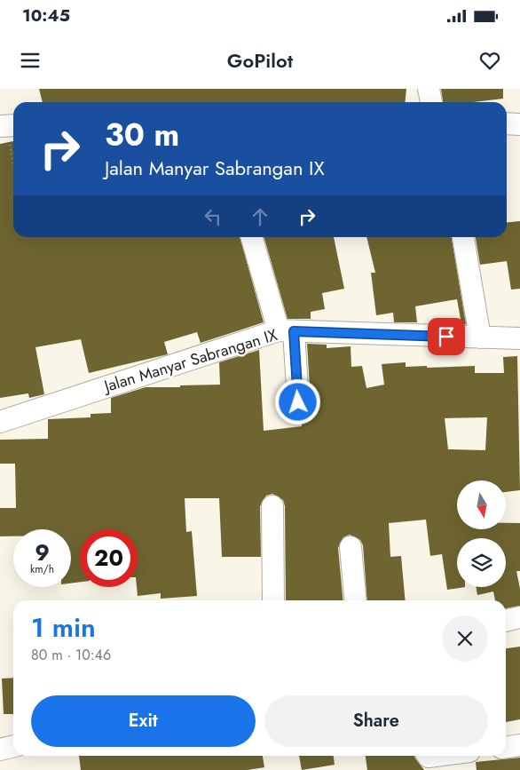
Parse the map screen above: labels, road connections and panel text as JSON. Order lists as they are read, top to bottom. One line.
{"streets":{"street":["Jalan Manyar Sabrangan IX"]},"north":"bottom","page":{"status":"10:45","header":"GoPilot","turn":["30 m","Jalan Manyar Sabrangan IX"],"speed":"9 km/h","limit":"20","heading":["1 min","80 m · 10:46"],"buttons":["Exit","Share"]}}
